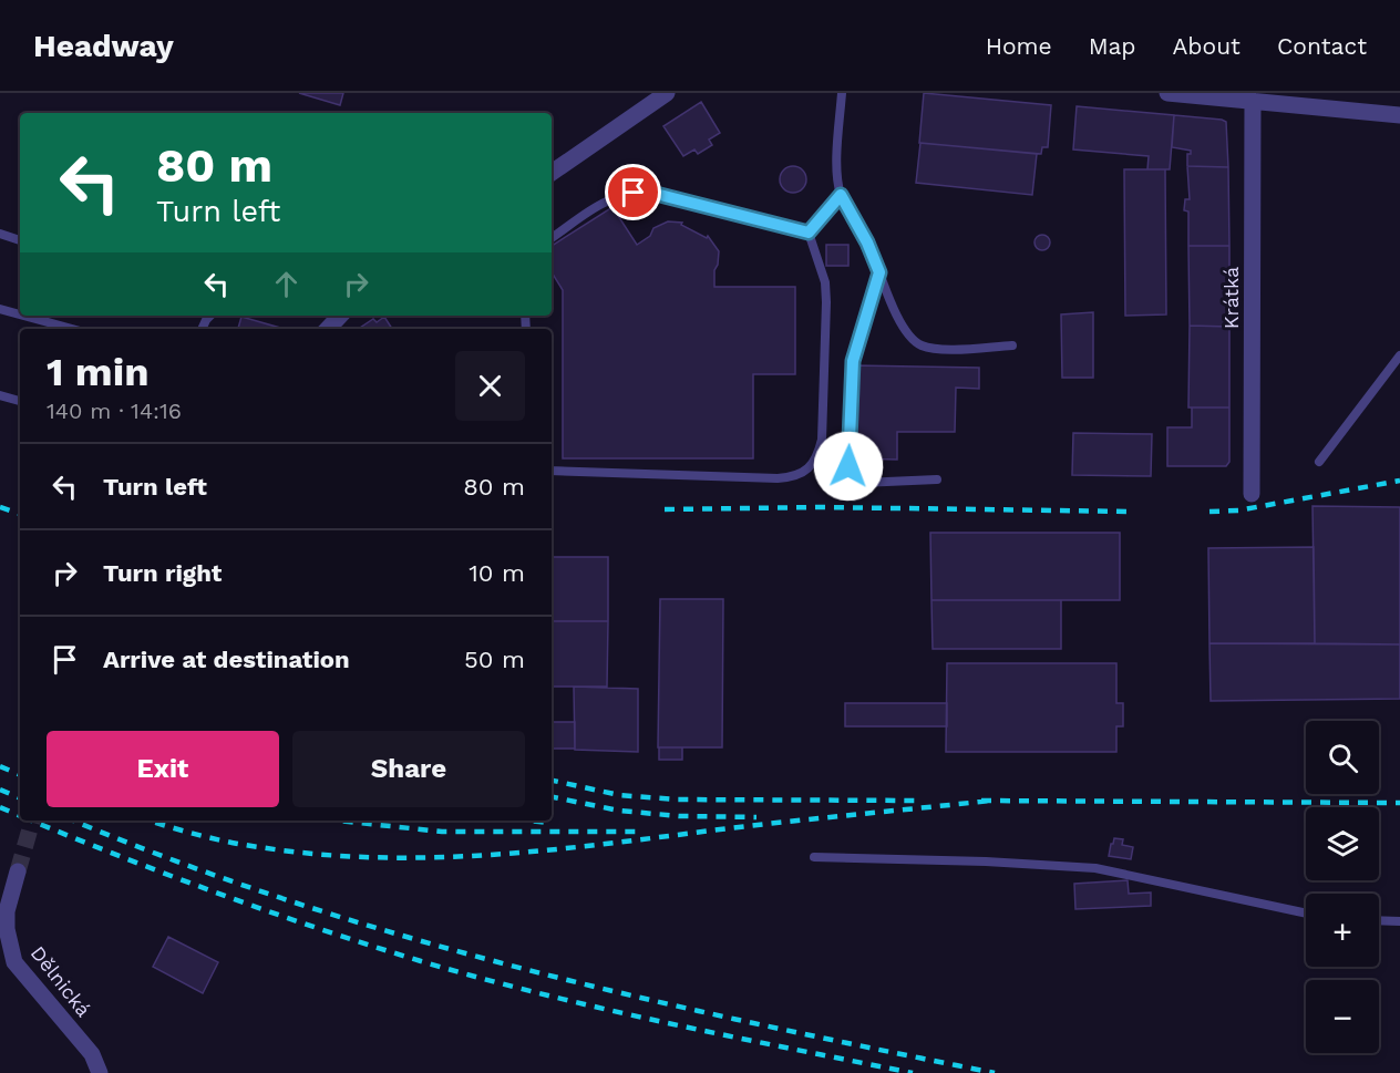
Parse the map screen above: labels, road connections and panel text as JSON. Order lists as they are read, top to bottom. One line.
{"streets":{"street":["Krátká","Dělnická"]},"page":{"header":"Headway","nav":["Home","Map","About","Contact"],"turn":["80 m","Turn left"],"heading":["1 min","140 m · 14:16"],"list":[{"name":"Turn left","value":"80 m"},{"name":"Turn right","value":"10 m"},{"name":"Arrive at destination","value":"50 m"}],"buttons":["Exit","Share"],"map_buttons":["+","−"]}}
